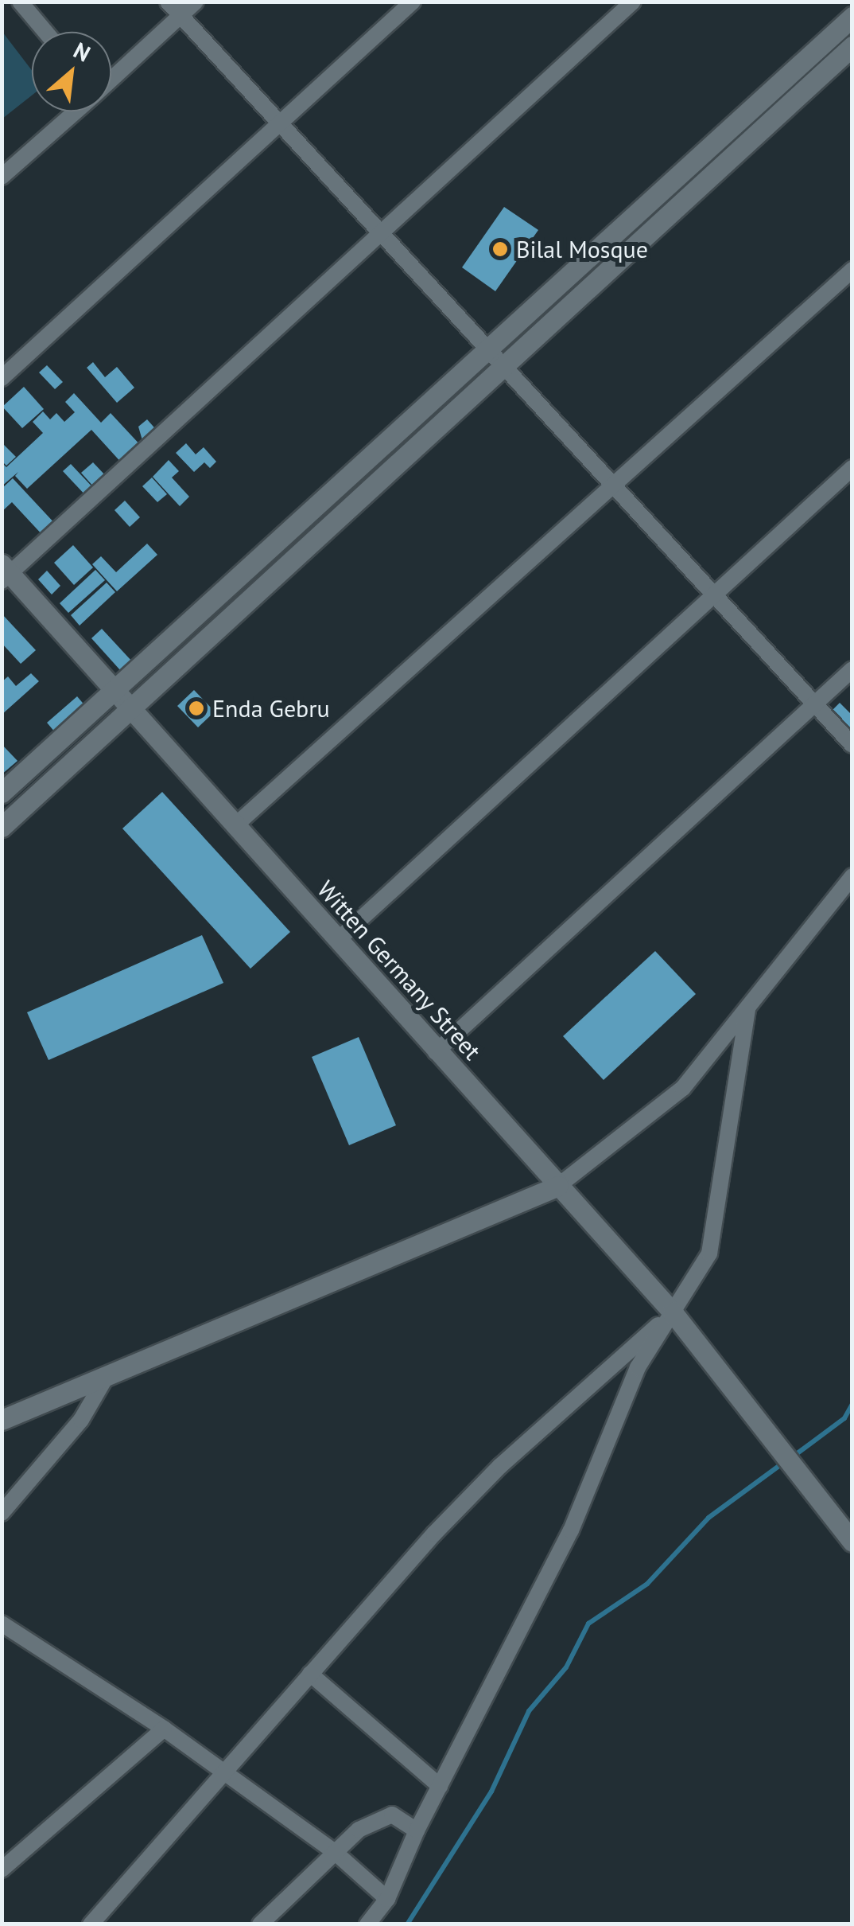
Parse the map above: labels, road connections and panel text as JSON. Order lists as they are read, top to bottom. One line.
{"streets":{"street":["Witten Germany Street"]},"places":["Bilal Mosque","Enda Gebru"],"north":"top right"}
